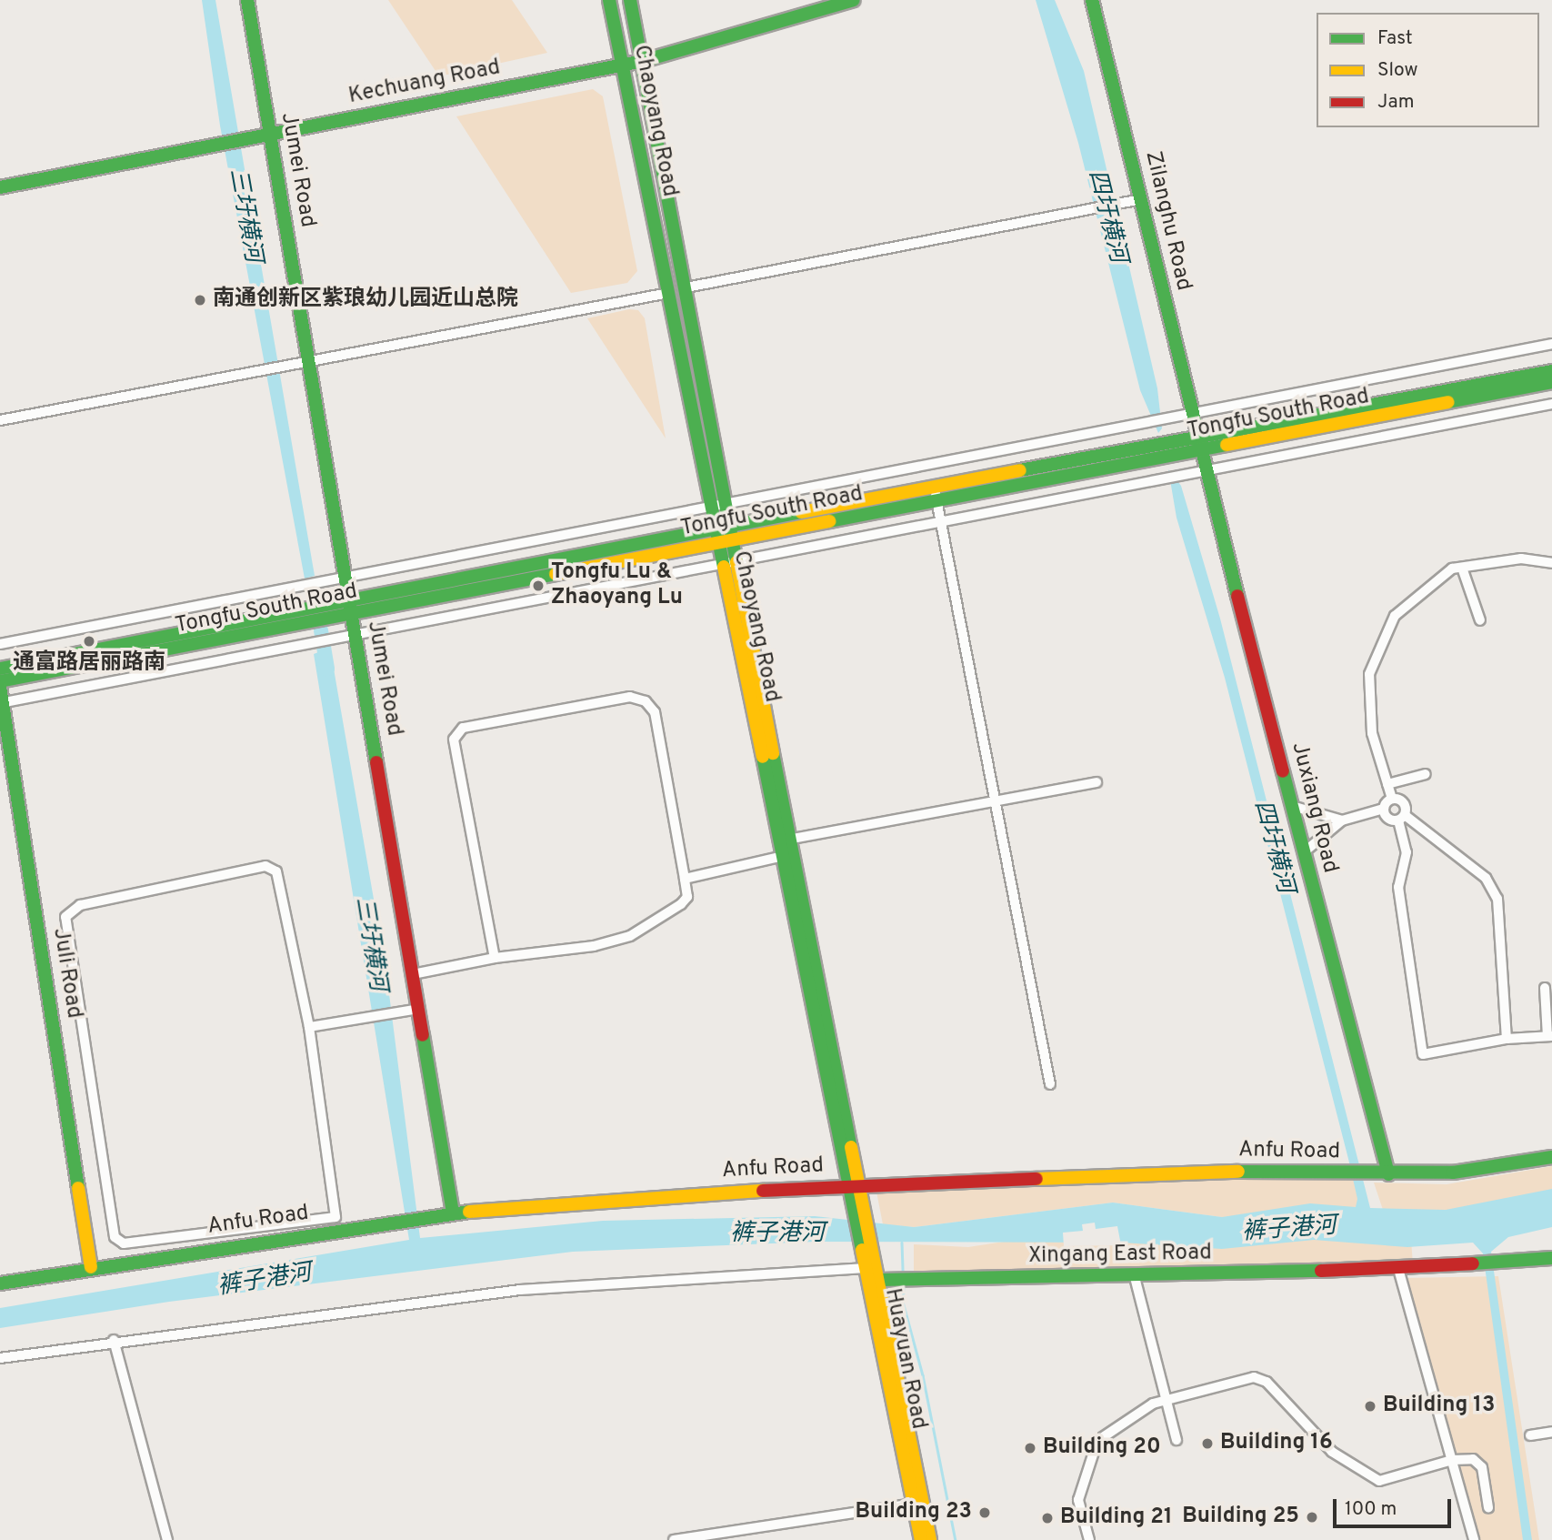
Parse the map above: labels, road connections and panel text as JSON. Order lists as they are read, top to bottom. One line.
{"streets":{"street":["Kechuang Road","Chaoyang Road","Jumei Road","Zilanghu Road","Tongfu South Road","Juxiang Road","Juli Road","Anfu Road","Xingang East Road","Huayuan Road"]},"crossings":[["Kechuang Road","Chaoyang Road"],["Kechuang Road","Jumei Road"],["Chaoyang Road","Tongfu South Road"],["Chaoyang Road","Anfu Road"],["Chaoyang Road","Huayuan Road"],["Jumei Road","Tongfu South Road"],["Jumei Road","Anfu Road"],["Zilanghu Road","Tongfu South Road"],["Zilanghu Road","Juxiang Road"],["Tongfu South Road","Juxiang Road"],["Juxiang Road","Anfu Road"],["Juli Road","Anfu Road"],["Anfu Road","Huayuan Road"],["Xingang East Road","Huayuan Road"]],"water":["三圩横河","四圩横河","裤子港河"],"places":["南通创新区紫琅幼儿园近山总院","Tongfu Lu & Zhaoyang Lu","通富路居丽路南","Building 13","Building 16","Building 20","Building 23","Building 25","Building 21"],"legend":["Fast","Slow","Jam"],"scale_bar":"100 m"}
